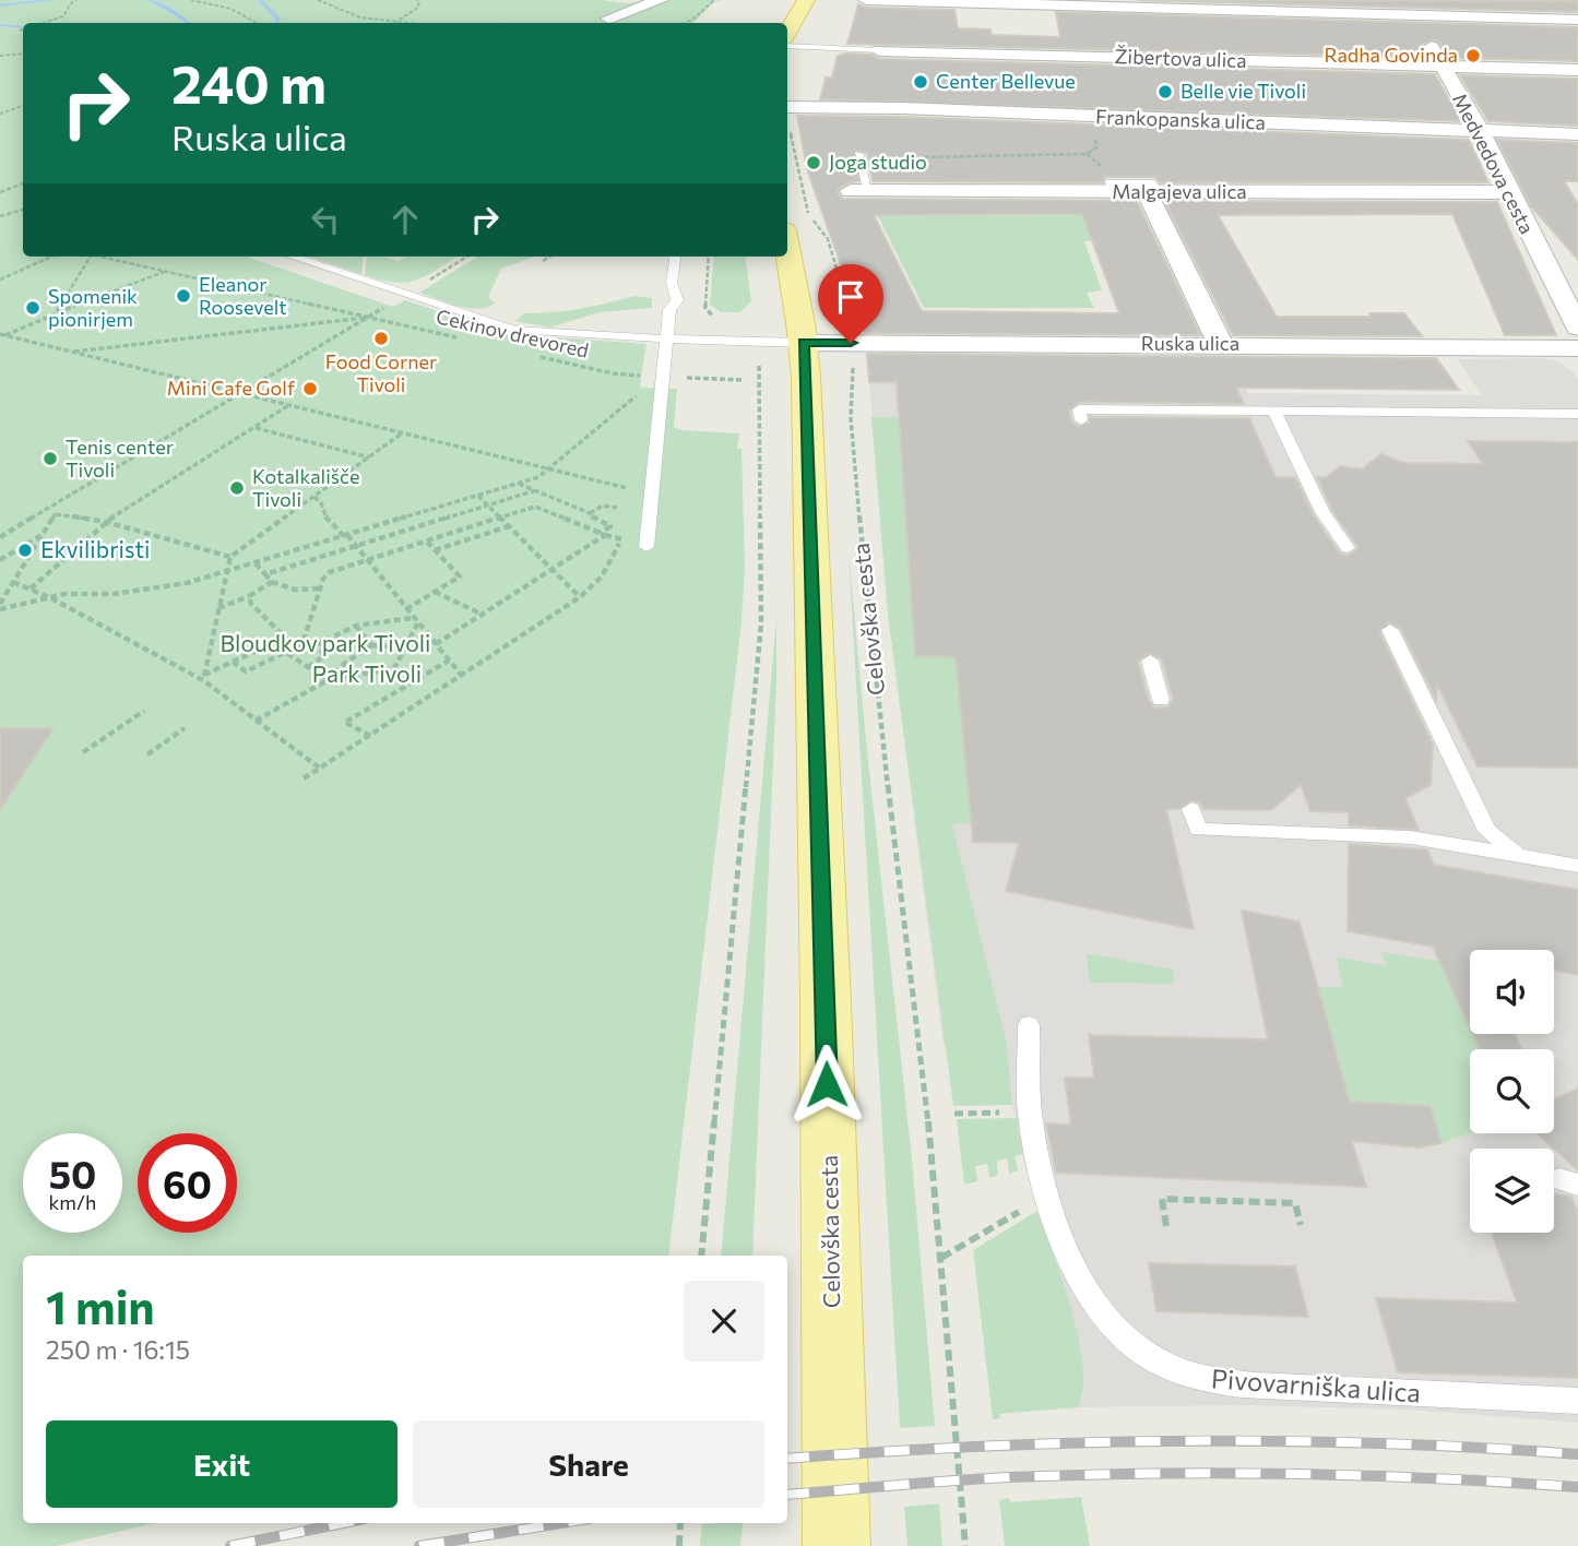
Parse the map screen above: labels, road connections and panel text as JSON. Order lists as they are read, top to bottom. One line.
{"streets":{"main road":["Celovška cesta"],"street":["Žibertova ulica","Frankopanska ulica","Medvedova cesta","Malgajeva ulica","Ruska ulica"],"lane":["Pivovarniška ulica"],"path":["Cekinov drevored"]},"crossings":[["Žibertova ulica","Medvedova cesta"],["Frankopanska ulica","Medvedova cesta"],["Medvedova cesta","Malgajeva ulica"],["Ruska ulica","Celovška cesta"]],"parks":["Bloudkov park Tivoli","Park Tivoli"],"places":["Radha Govinda","Center Bellevue","Belle vie Tivoli","Joga studio","Eleanor Roosevelt","Spomenik pionirjem","Food Corner Tivoli","Mini Cafe Golf","Tenis center Tivoli","Kotalkališče Tivoli","Ekvilibristi"],"page":{"turn":["240 m","Ruska ulica"],"speed":"50 km/h","limit":"60","heading":["1 min","250 m · 16:15"],"buttons":["Exit","Share"]}}
